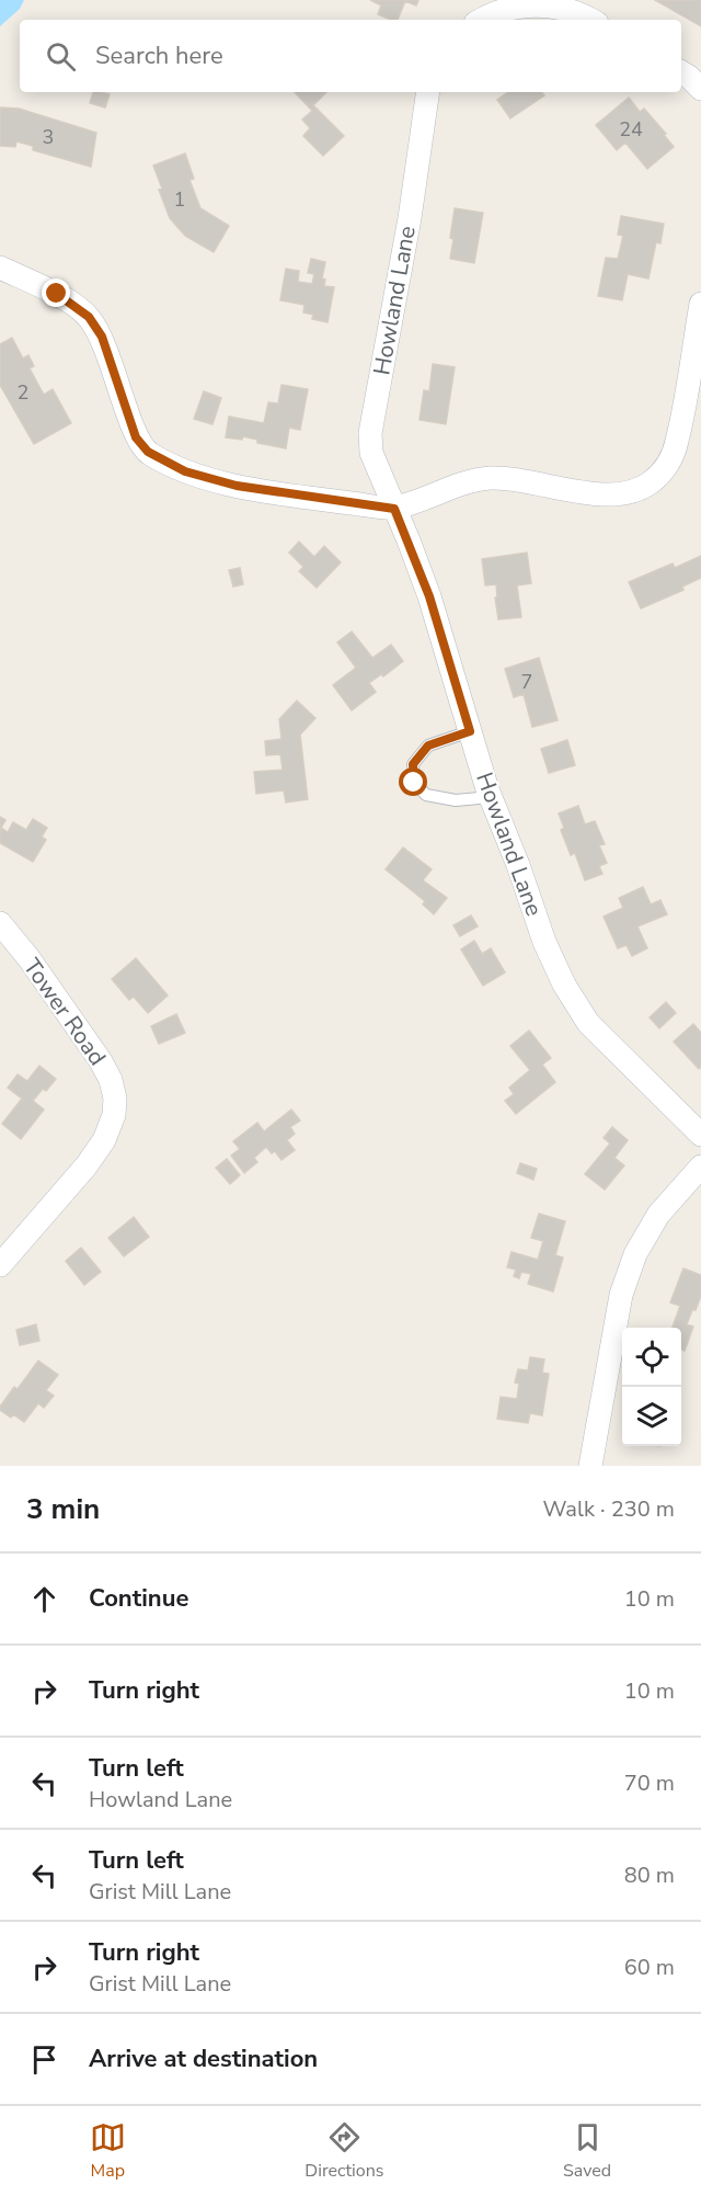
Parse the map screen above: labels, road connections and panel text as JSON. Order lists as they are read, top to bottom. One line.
{"streets":{"street":["Howland Lane","Tower Road"]},"house_numbers":["24","3","1","2","7"],"page":{"search":"Search here","heading":["3 min","Walk · 230 m"],"list":[["Continue","10 m"],["Turn right","10 m"],["Turn left","Howland Lane","70 m"],["Turn left","Grist Mill Lane","80 m"],["Turn right","Grist Mill Lane","60 m"],"Arrive at destination"],"nav":["Map","Directions","Saved"]}}
